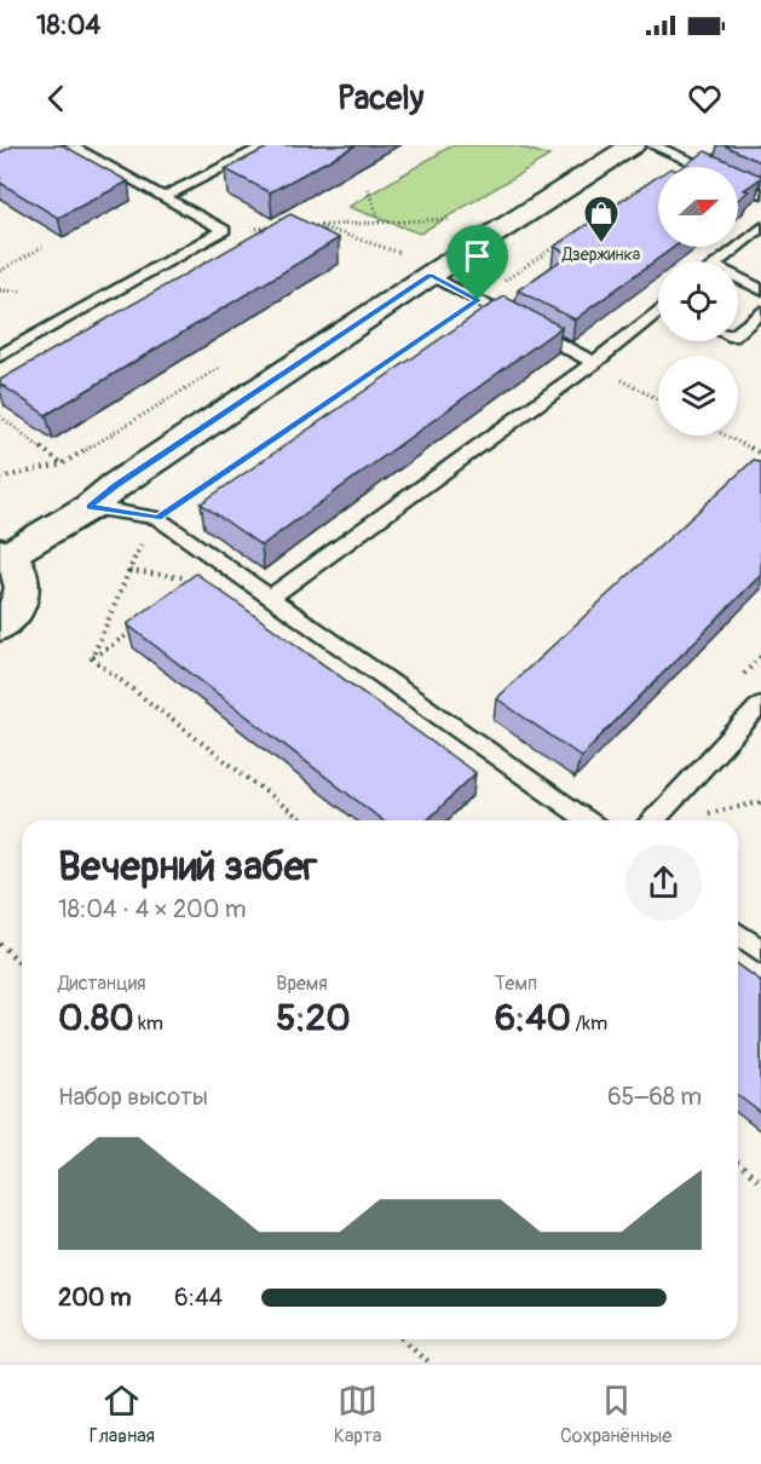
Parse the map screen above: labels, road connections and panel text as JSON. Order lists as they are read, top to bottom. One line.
{"places":{"shop":["Дзержинка"]},"north":"right","page":{"status":"18:04","header":"Pacely","heading":["Вечерний забег","18:04 · 4 × 200 m"],"stats":[["Дистанция","0.80 km"],["Время","5:20"],["Темп","6:40 /km"]],"chart":["Набор высоты","65–68 m"],"list":[{"name":"200 m","note":"6:44"}],"tabs":["Главная","Карта","Сохранённые"]}}
